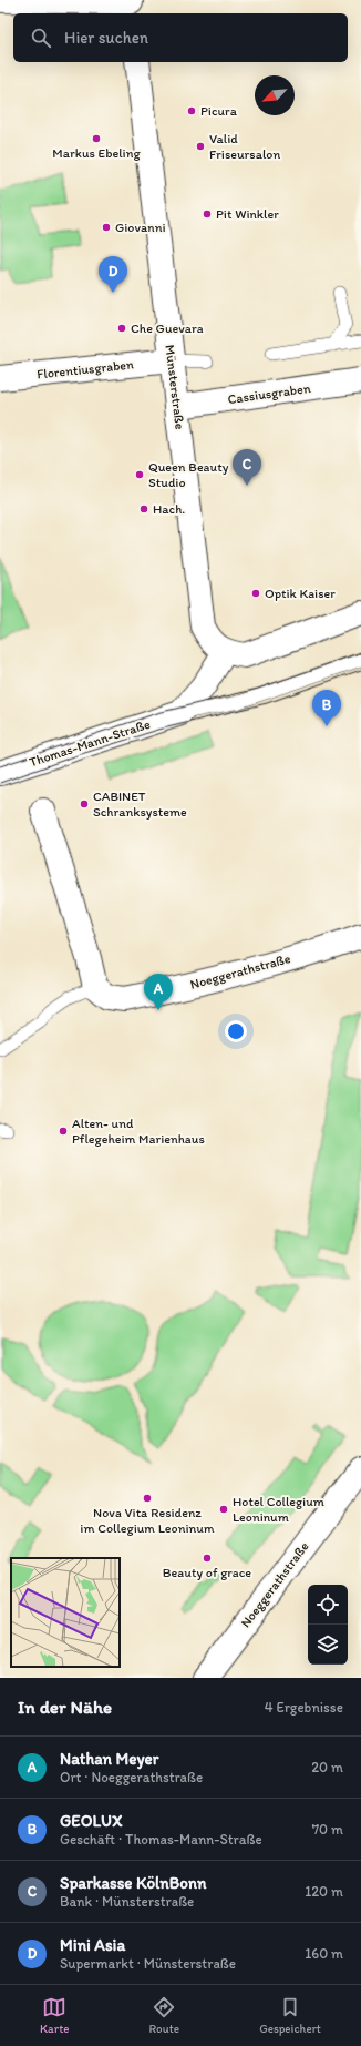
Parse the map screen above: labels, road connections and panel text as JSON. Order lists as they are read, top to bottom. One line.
{"streets":{"street":["Florentiusgraben","Münsterstraße","Cassiusgraben","Thomas-Mann-Straße","Noeggerathstraße"]},"crossings":[["Florentiusgraben","Münsterstraße"],["Münsterstraße","Cassiusgraben"]],"places":["Picura","Markus Ebeling","Valid Friseursalon","Pit Winkler","Giovanni","Che Guevara","Queen Beauty Studio","Hach.","Optik Kaiser","CABINET Schranksysteme","Alten- und Pflegeheim Marienhaus","Nova Vita Residenz im Collegium Leoninum","Hotel Collegium Leoninum","Beauty of grace"],"north":"bottom left","page":{"search":"Hier suchen","pins":["D","C","B","A"],"heading":["In der Nähe","4 Ergebnisse"],"list":[{"mark":"A","name":"Nathan Meyer","note":"Ort · Noeggerathstraße","value":"20 m"},{"mark":"B","name":"GEOLUX","note":"Geschäft · Thomas-Mann-Straße","value":"70 m"},{"mark":"C","name":"Sparkasse KölnBonn","note":"Bank · Münsterstraße","value":"120 m"},{"mark":"D","name":"Mini Asia","note":"Supermarkt · Münsterstraße","value":"160 m"}],"nav":["Karte","Route","Gespeichert"]}}
